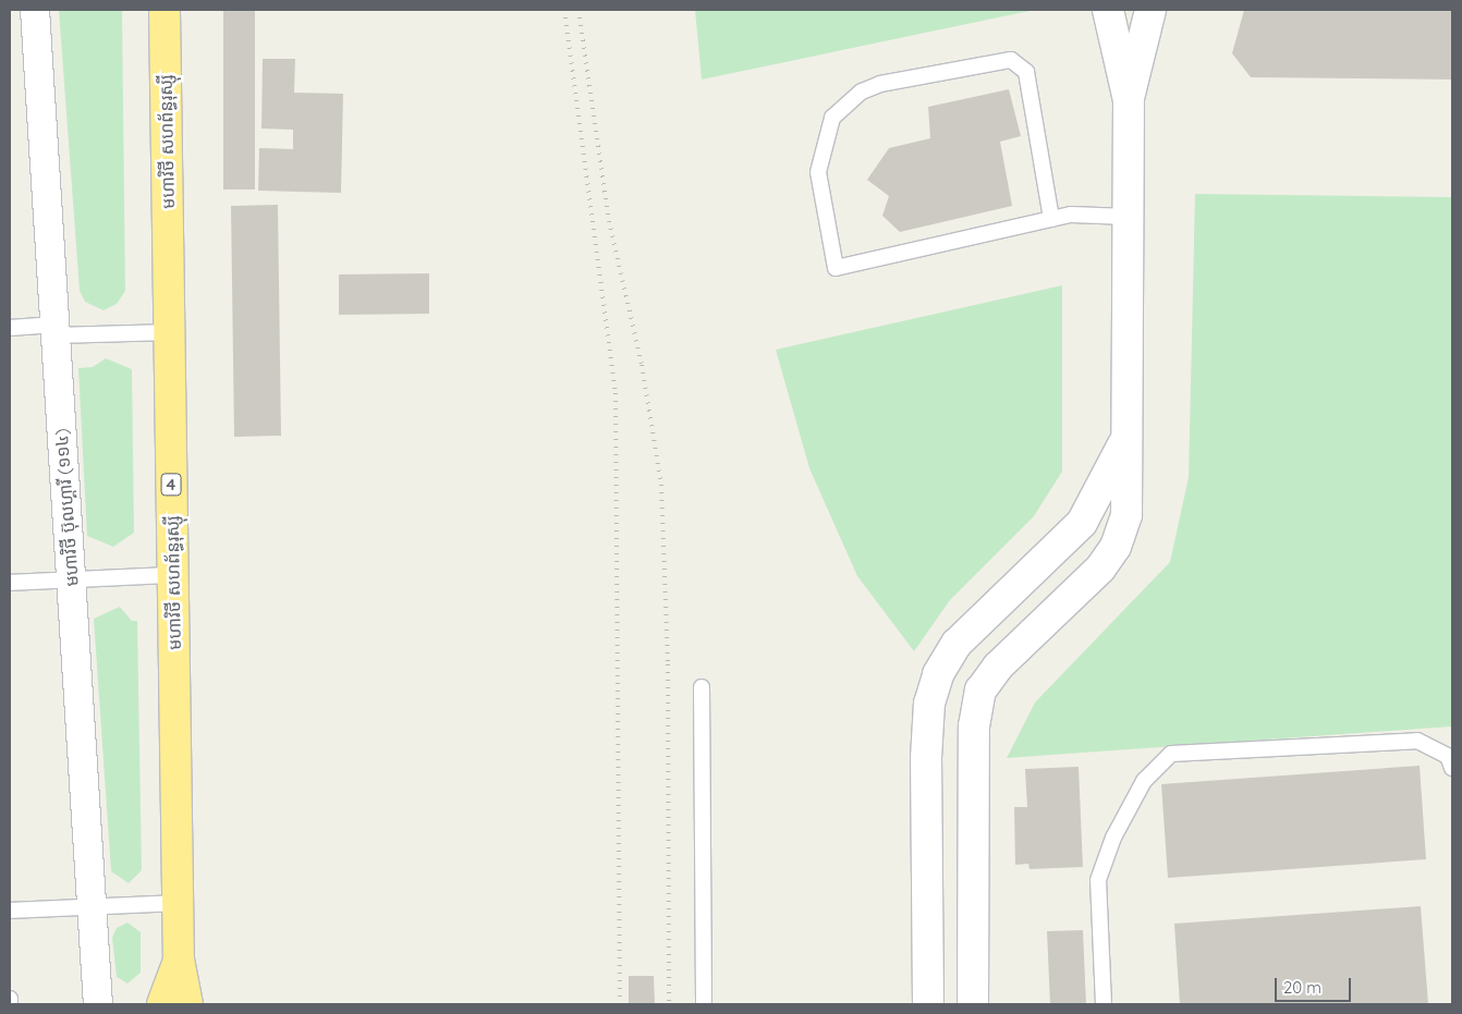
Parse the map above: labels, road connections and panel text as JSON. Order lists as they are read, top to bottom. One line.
{"streets":{"highway":["មហាវិថី សហព័ន្ធរុស្ស៊ី","4"],"street":["មហាវិថី ប៊ុលហ្គារី (១១៤)"]},"scale_bar":"20 m"}
